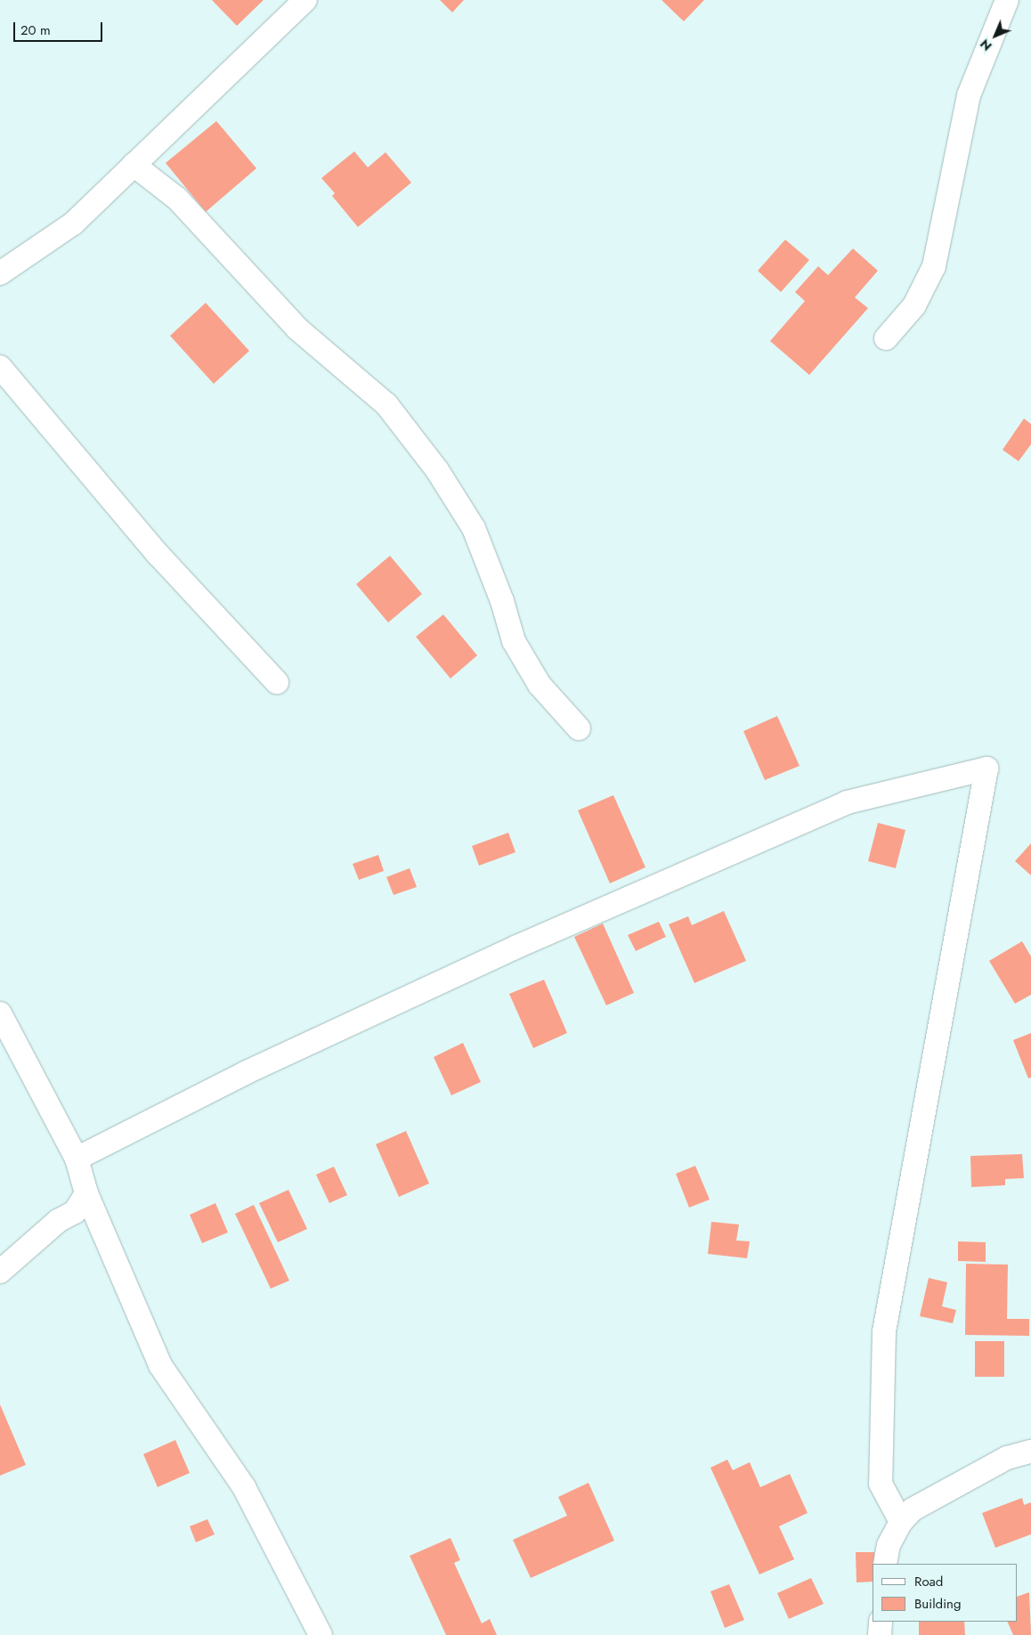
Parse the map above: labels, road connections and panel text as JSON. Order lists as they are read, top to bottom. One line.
{"legend":["Road","Building"],"scale_bar":"20 m","north":"bottom left"}
